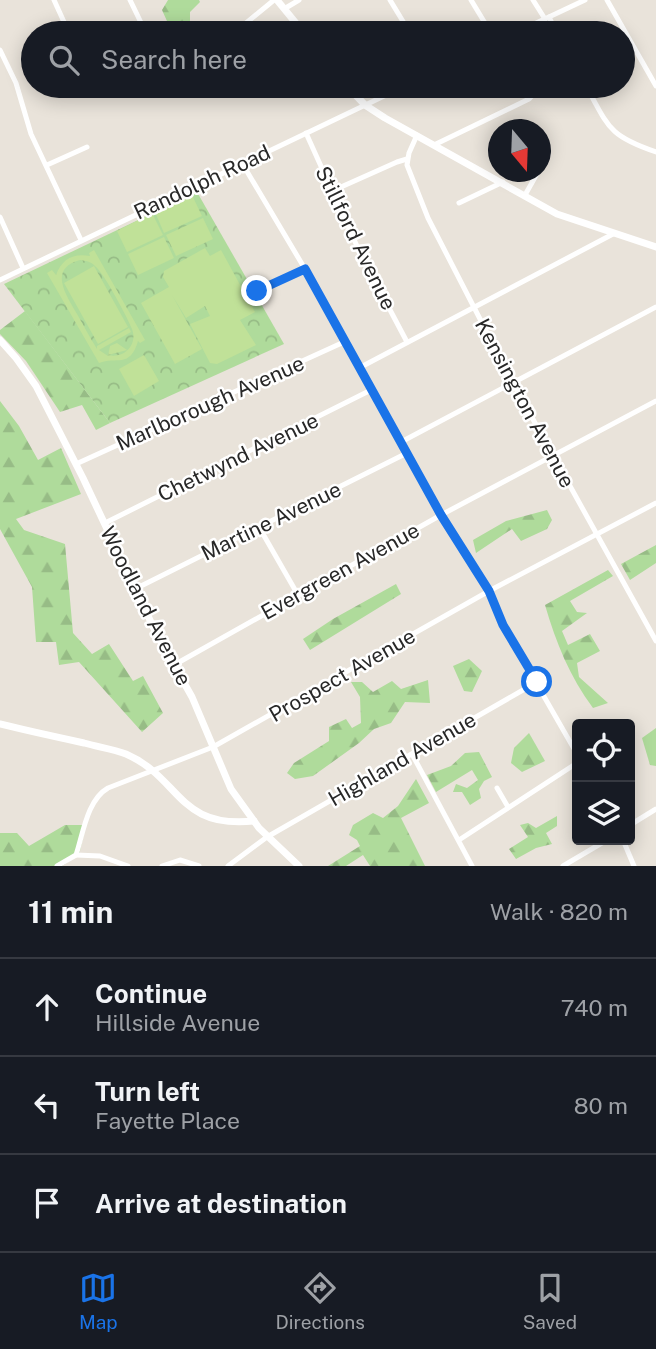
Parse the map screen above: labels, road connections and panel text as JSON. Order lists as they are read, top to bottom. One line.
{"streets":{"street":["Randolph Road","Stillford Avenue","Marlborough Avenue","Kensington Avenue","Chetwynd Avenue","Martine Avenue","Evergreen Avenue","Woodland Avenue","Prospect Avenue","Highland Avenue"]},"crossings":[["Randolph Road","Stillford Avenue"],["Marlborough Avenue","Woodland Avenue"],["Kensington Avenue","Evergreen Avenue"],["Kensington Avenue","Prospect Avenue"],["Chetwynd Avenue","Woodland Avenue"],["Martine Avenue","Woodland Avenue"],["Evergreen Avenue","Woodland Avenue"],["Woodland Avenue","Prospect Avenue"],["Woodland Avenue","Highland Avenue"]],"north":"bottom","page":{"search":"Search here","heading":["11 min","Walk · 820 m"],"list":[["Continue","Hillside Avenue","740 m"],["Turn left","Fayette Place","80 m"],"Arrive at destination"],"nav":["Map","Directions","Saved"]}}
